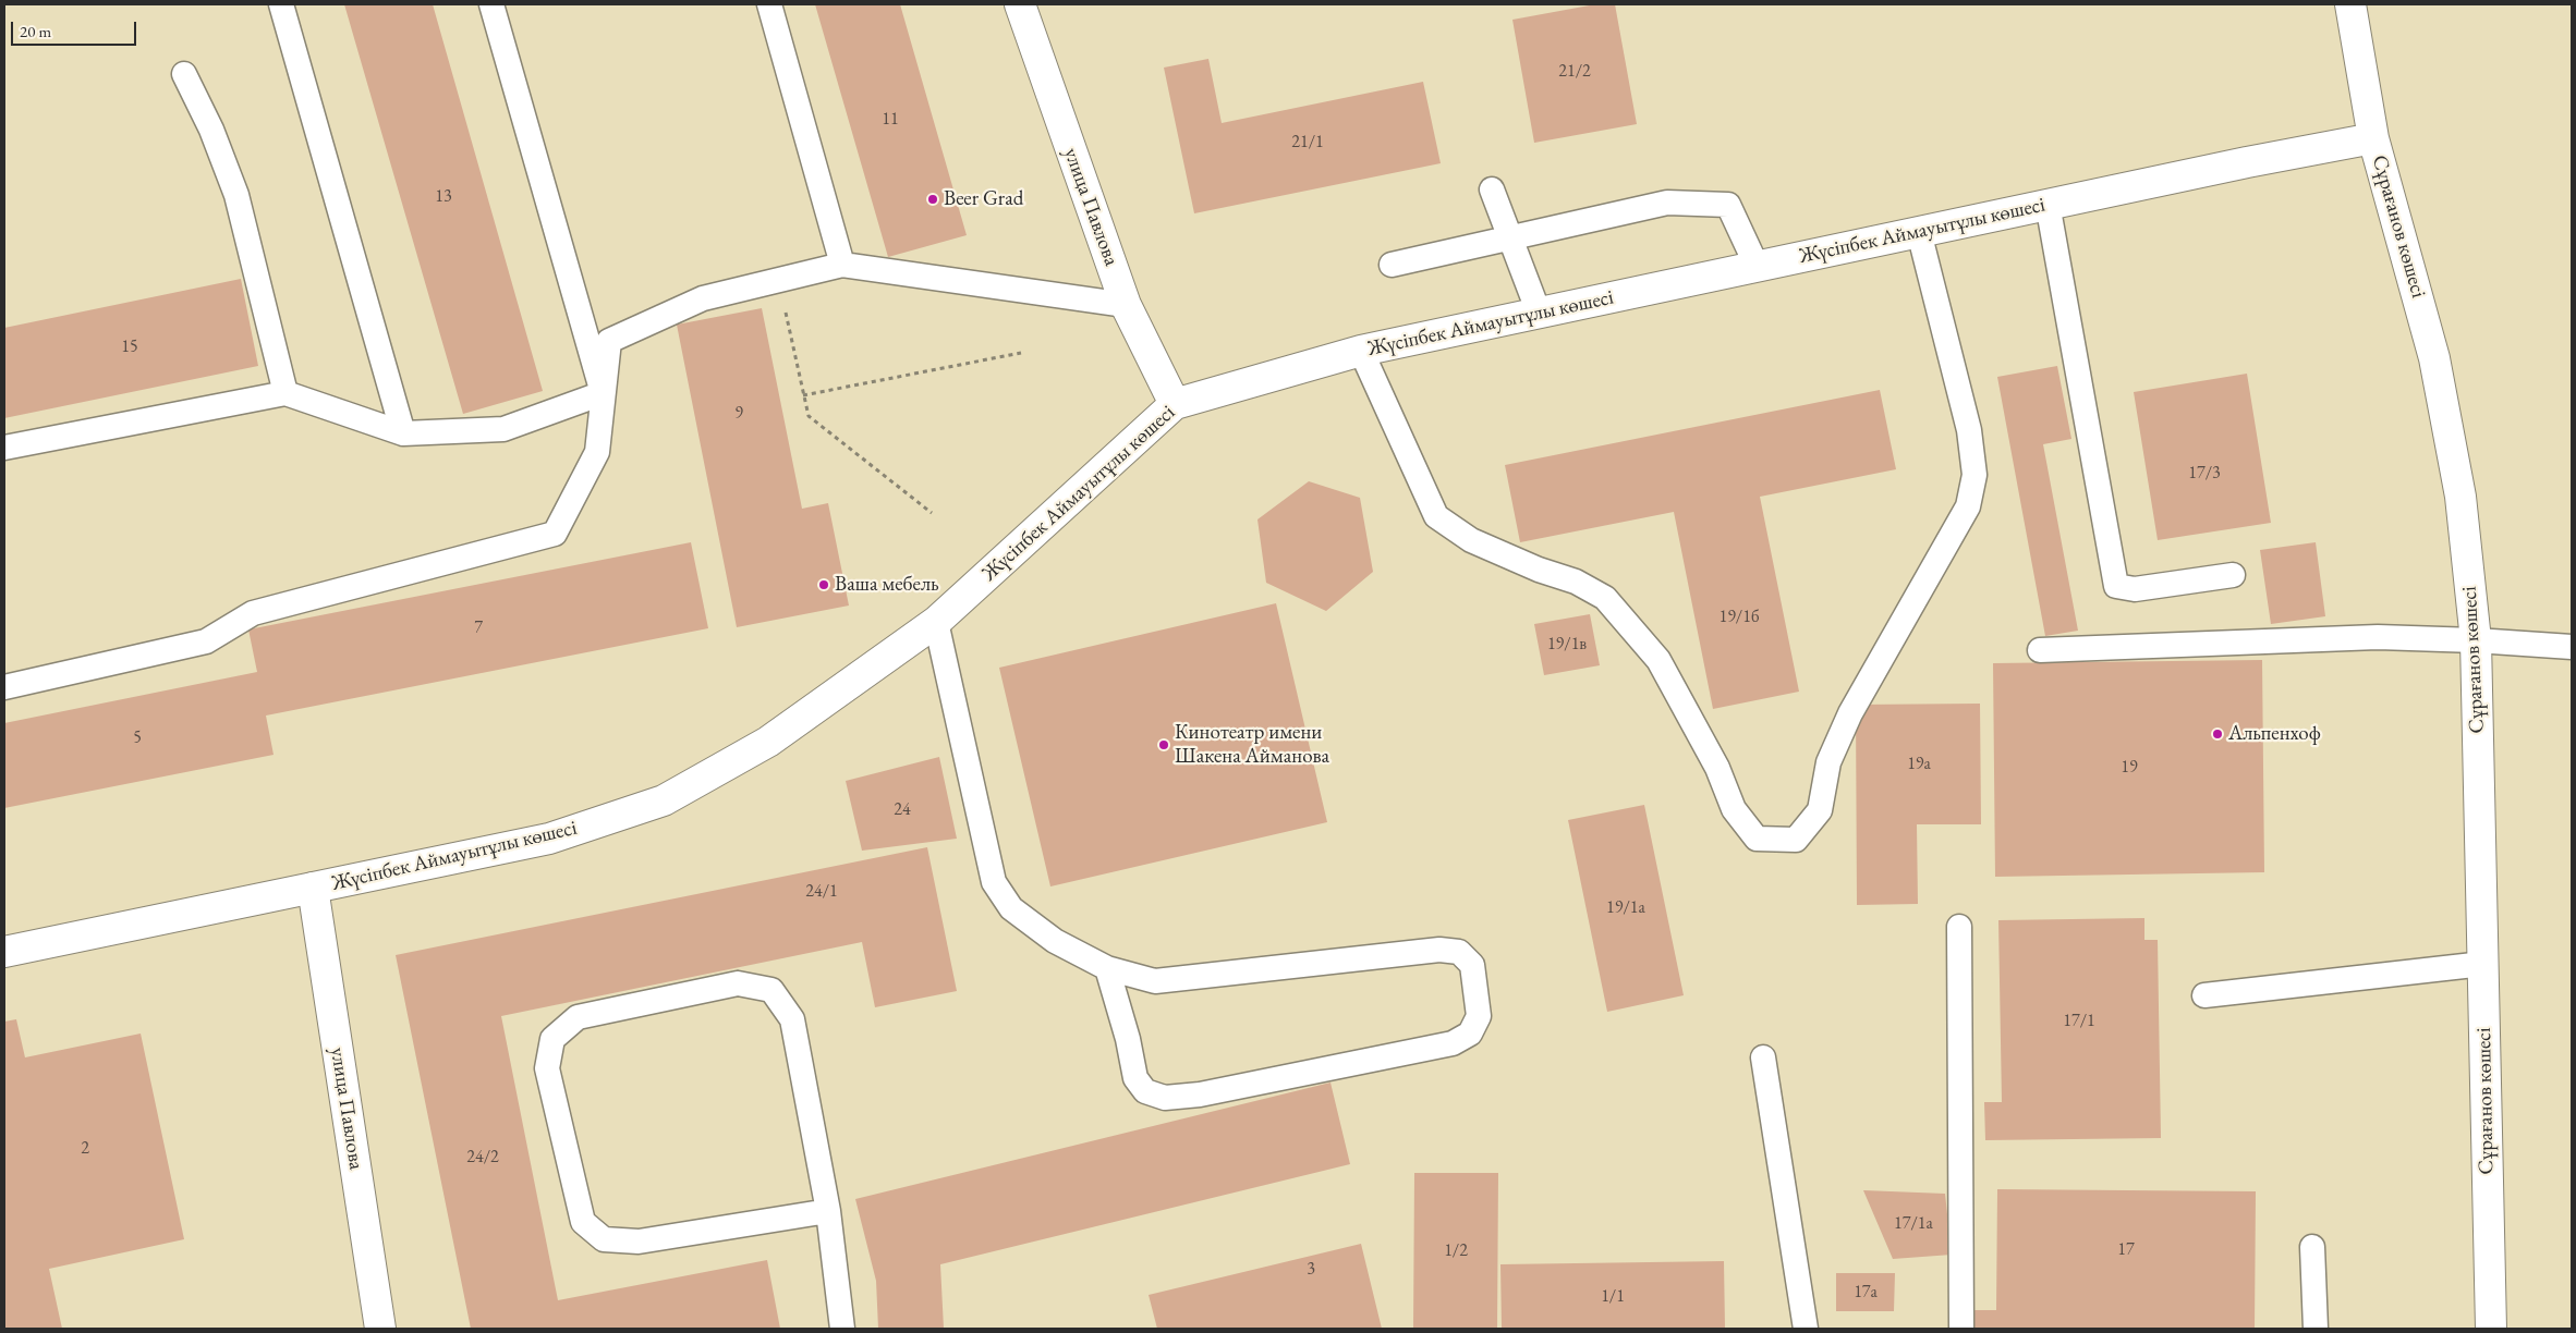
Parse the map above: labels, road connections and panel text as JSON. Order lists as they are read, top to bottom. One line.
{"streets":{"street":["улица Павлова","Сұрағанов көшесі","Жүсіпбек Аймауытұлы көшесі"]},"crossings":[["улица Павлова","Жүсіпбек Аймауытұлы көшесі"],["Сұрағанов көшесі","Жүсіпбек Аймауытұлы көшесі"]],"places":["Beer Grad","Ваша мебель","Альпенхоф","Кинотеатр имени Шакена Айманова"],"house_numbers":["21/2","11","21/1","13","15","9","17/3","19/1б","7","19/1в","5","19а","19","24","24/1","19/1а","17/1","2","24/2","17/1а","17","1/2","3","17а","1/1"],"scale_bar":"20 m"}
